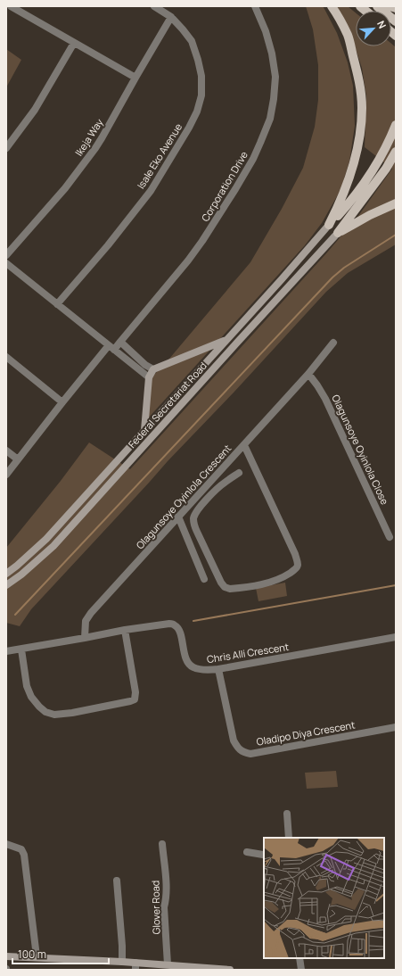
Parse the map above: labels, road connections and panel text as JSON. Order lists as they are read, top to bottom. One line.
{"streets":{"main road":["Federal Secretariat Road"],"street":["Ikeja Way","Isale Eko Avenue","Corporation Drive","Olagunsoye Oyinlola Close","Olagunsoye Oyinlola Crescent","Chris Alli Crescent","Oladipo Diya Crescent","Glover Road"]},"crossings":[["Ikeja Way","Isale Eko Avenue"],["Olagunsoye Oyinlola Close","Olagunsoye Oyinlola Crescent"],["Olagunsoye Oyinlola Crescent","Chris Alli Crescent"],["Chris Alli Crescent","Oladipo Diya Crescent"]],"scale_bar":"100 m","north":"top right"}
